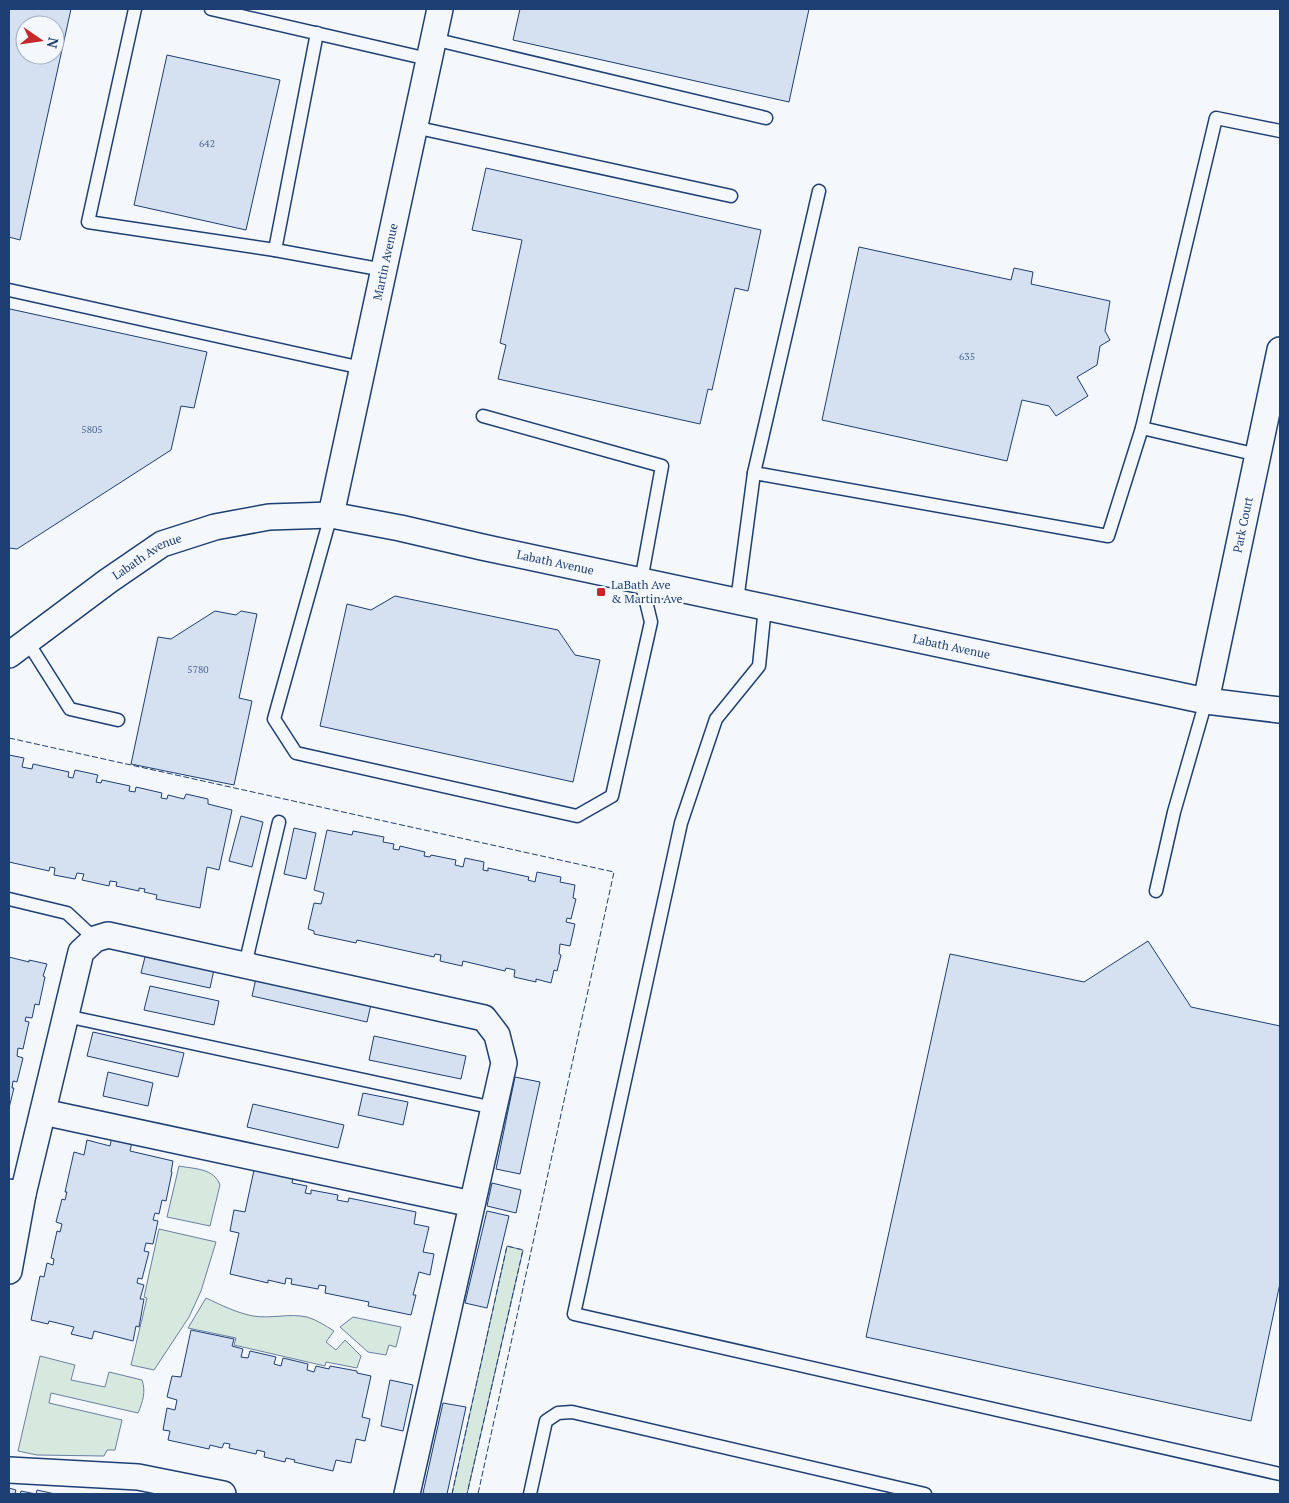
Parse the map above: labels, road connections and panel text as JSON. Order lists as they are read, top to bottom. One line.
{"streets":{"street":["Martin Avenue","Park Court","Labath Avenue"]},"crossings":[["Martin Avenue","Labath Avenue"],["Park Court","Labath Avenue"]],"places":{"transit":["LaBath Ave & Martin Ave"]},"house_numbers":["642","635","5805","5780"],"north":"right"}
